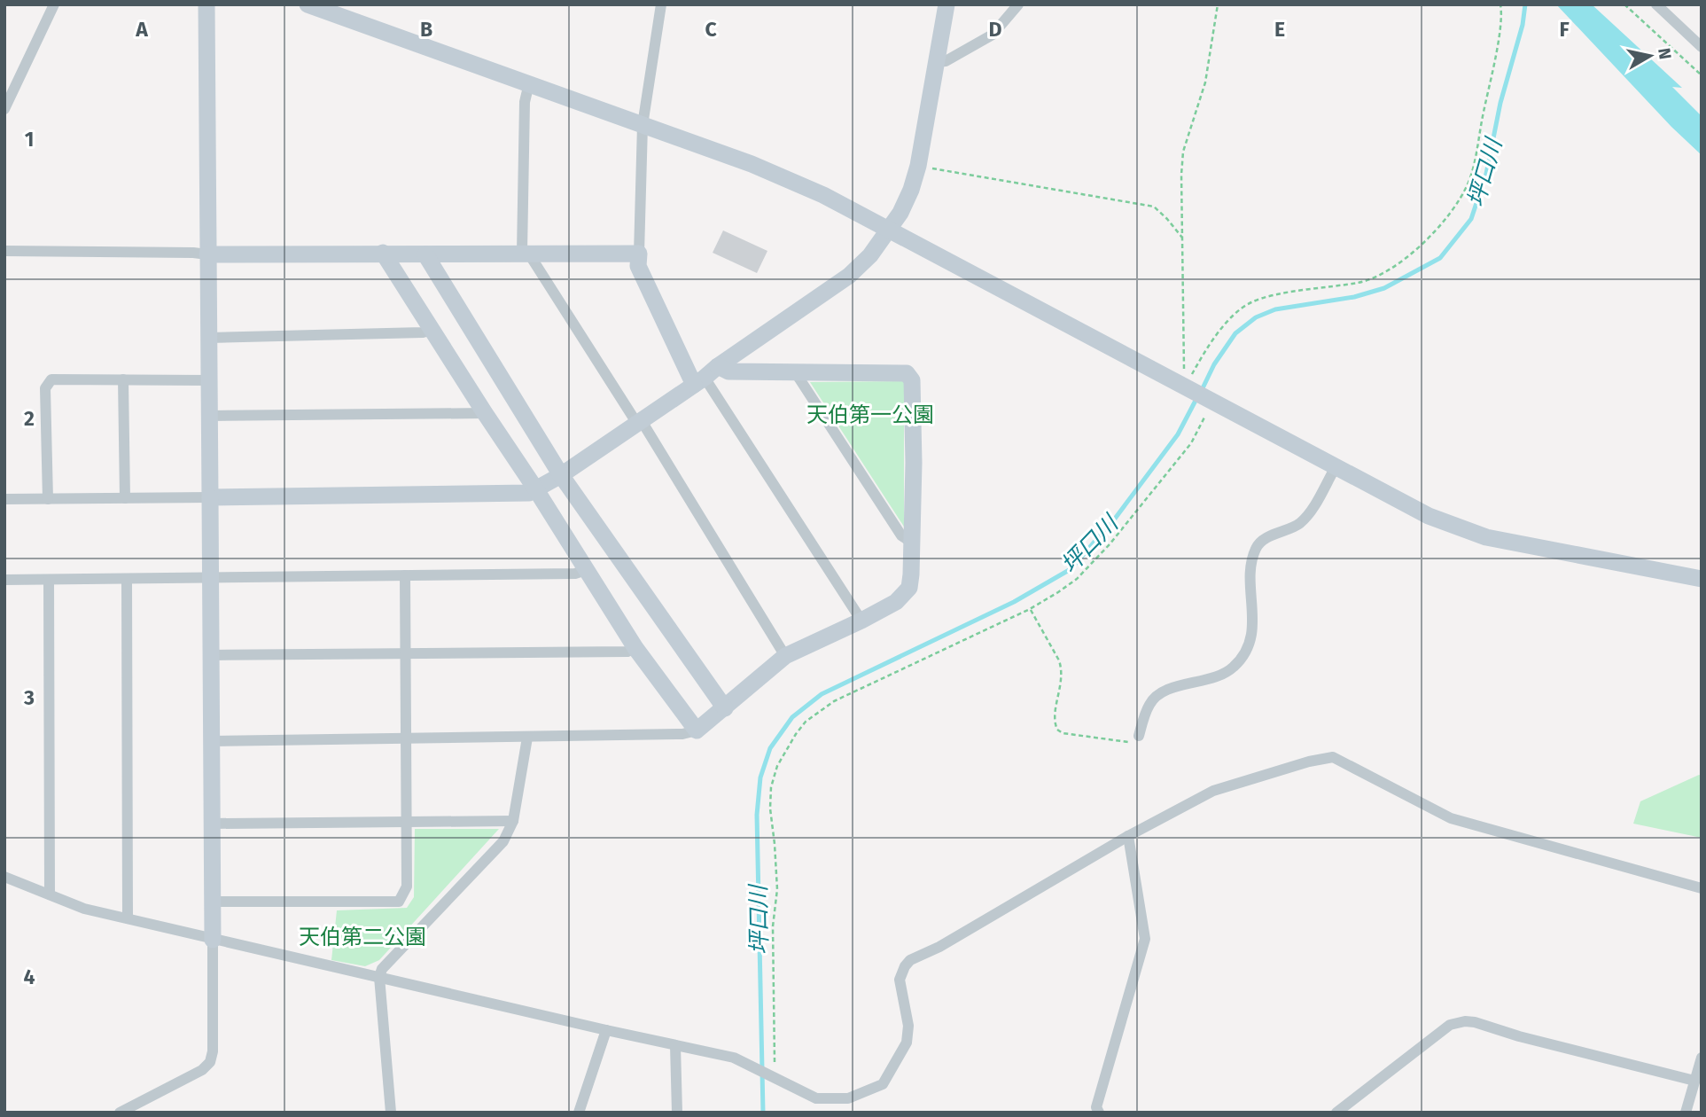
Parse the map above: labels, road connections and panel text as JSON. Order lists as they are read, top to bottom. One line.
{"water":["坪口川"],"parks":["天伯第一公園","天伯第二公園"],"north":"right","grid":{"columns":["A","B","C","D","E","F"],"rows":["1","2","3","4"]}}
